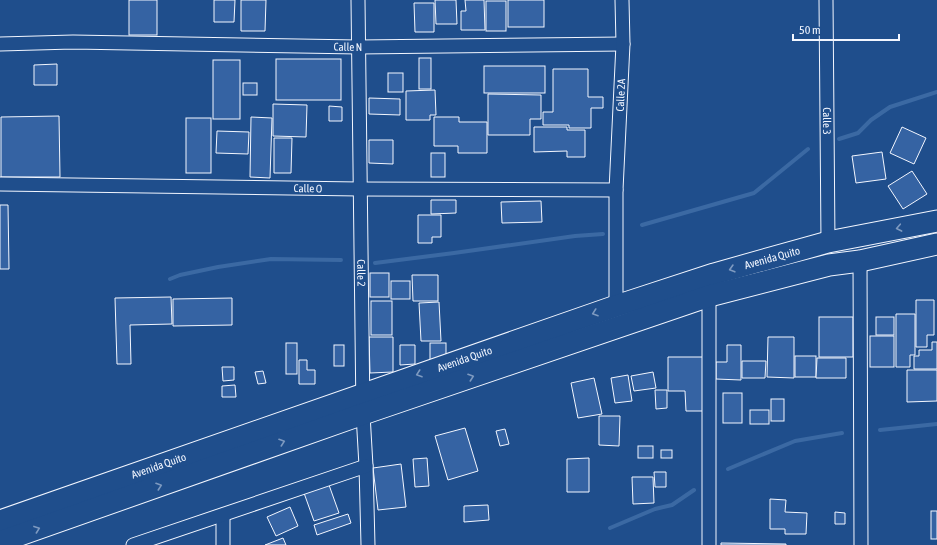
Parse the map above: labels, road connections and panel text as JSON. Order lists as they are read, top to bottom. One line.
{"streets":{"highway":["Avenida Quito"],"street":["Calle N","Calle 2A","Calle 3","Calle O","Calle 2"]},"crossings":[["Calle N","Calle 2A"],["Calle N","Calle 2"],["Calle 2A","Calle O"],["Calle 2A","Avenida Quito"],["Calle 3","Avenida Quito"],["Calle O","Calle 2"],["Avenida Quito","Calle 2"]],"scale_bar":"50 m"}
